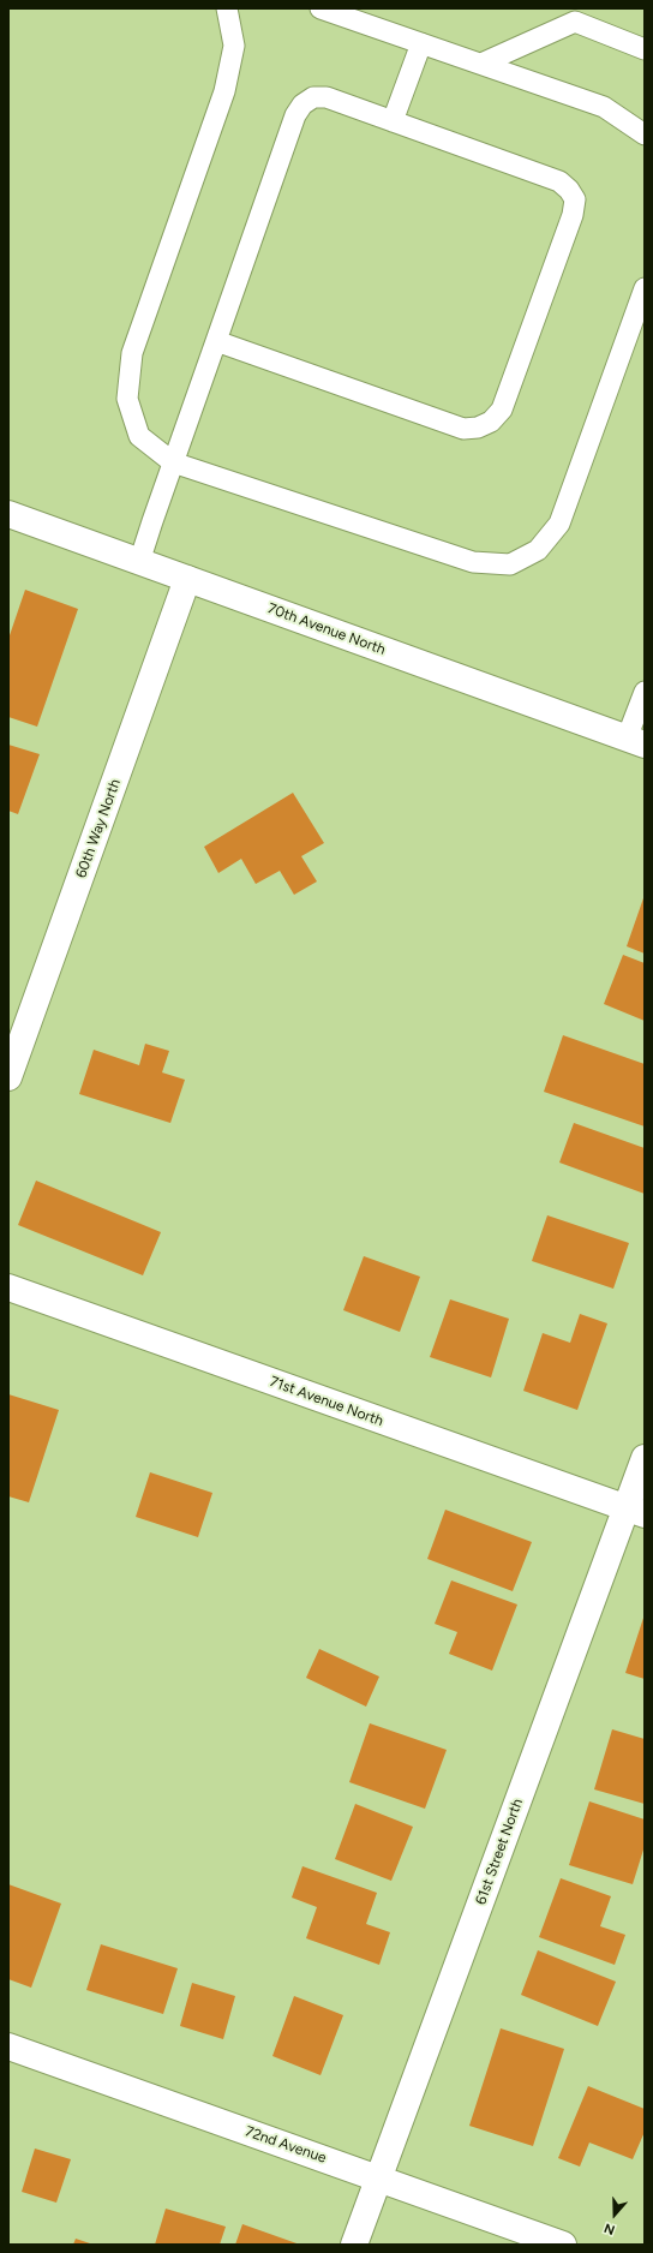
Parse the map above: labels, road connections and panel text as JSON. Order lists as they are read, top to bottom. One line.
{"streets":{"street":["70th Avenue North","60th Way North","71st Avenue North","61st Street North","72nd Avenue"]},"crossings":[["70th Avenue North","60th Way North"],["71st Avenue North","61st Street North"],["61st Street North","72nd Avenue"]],"north":"bottom"}
